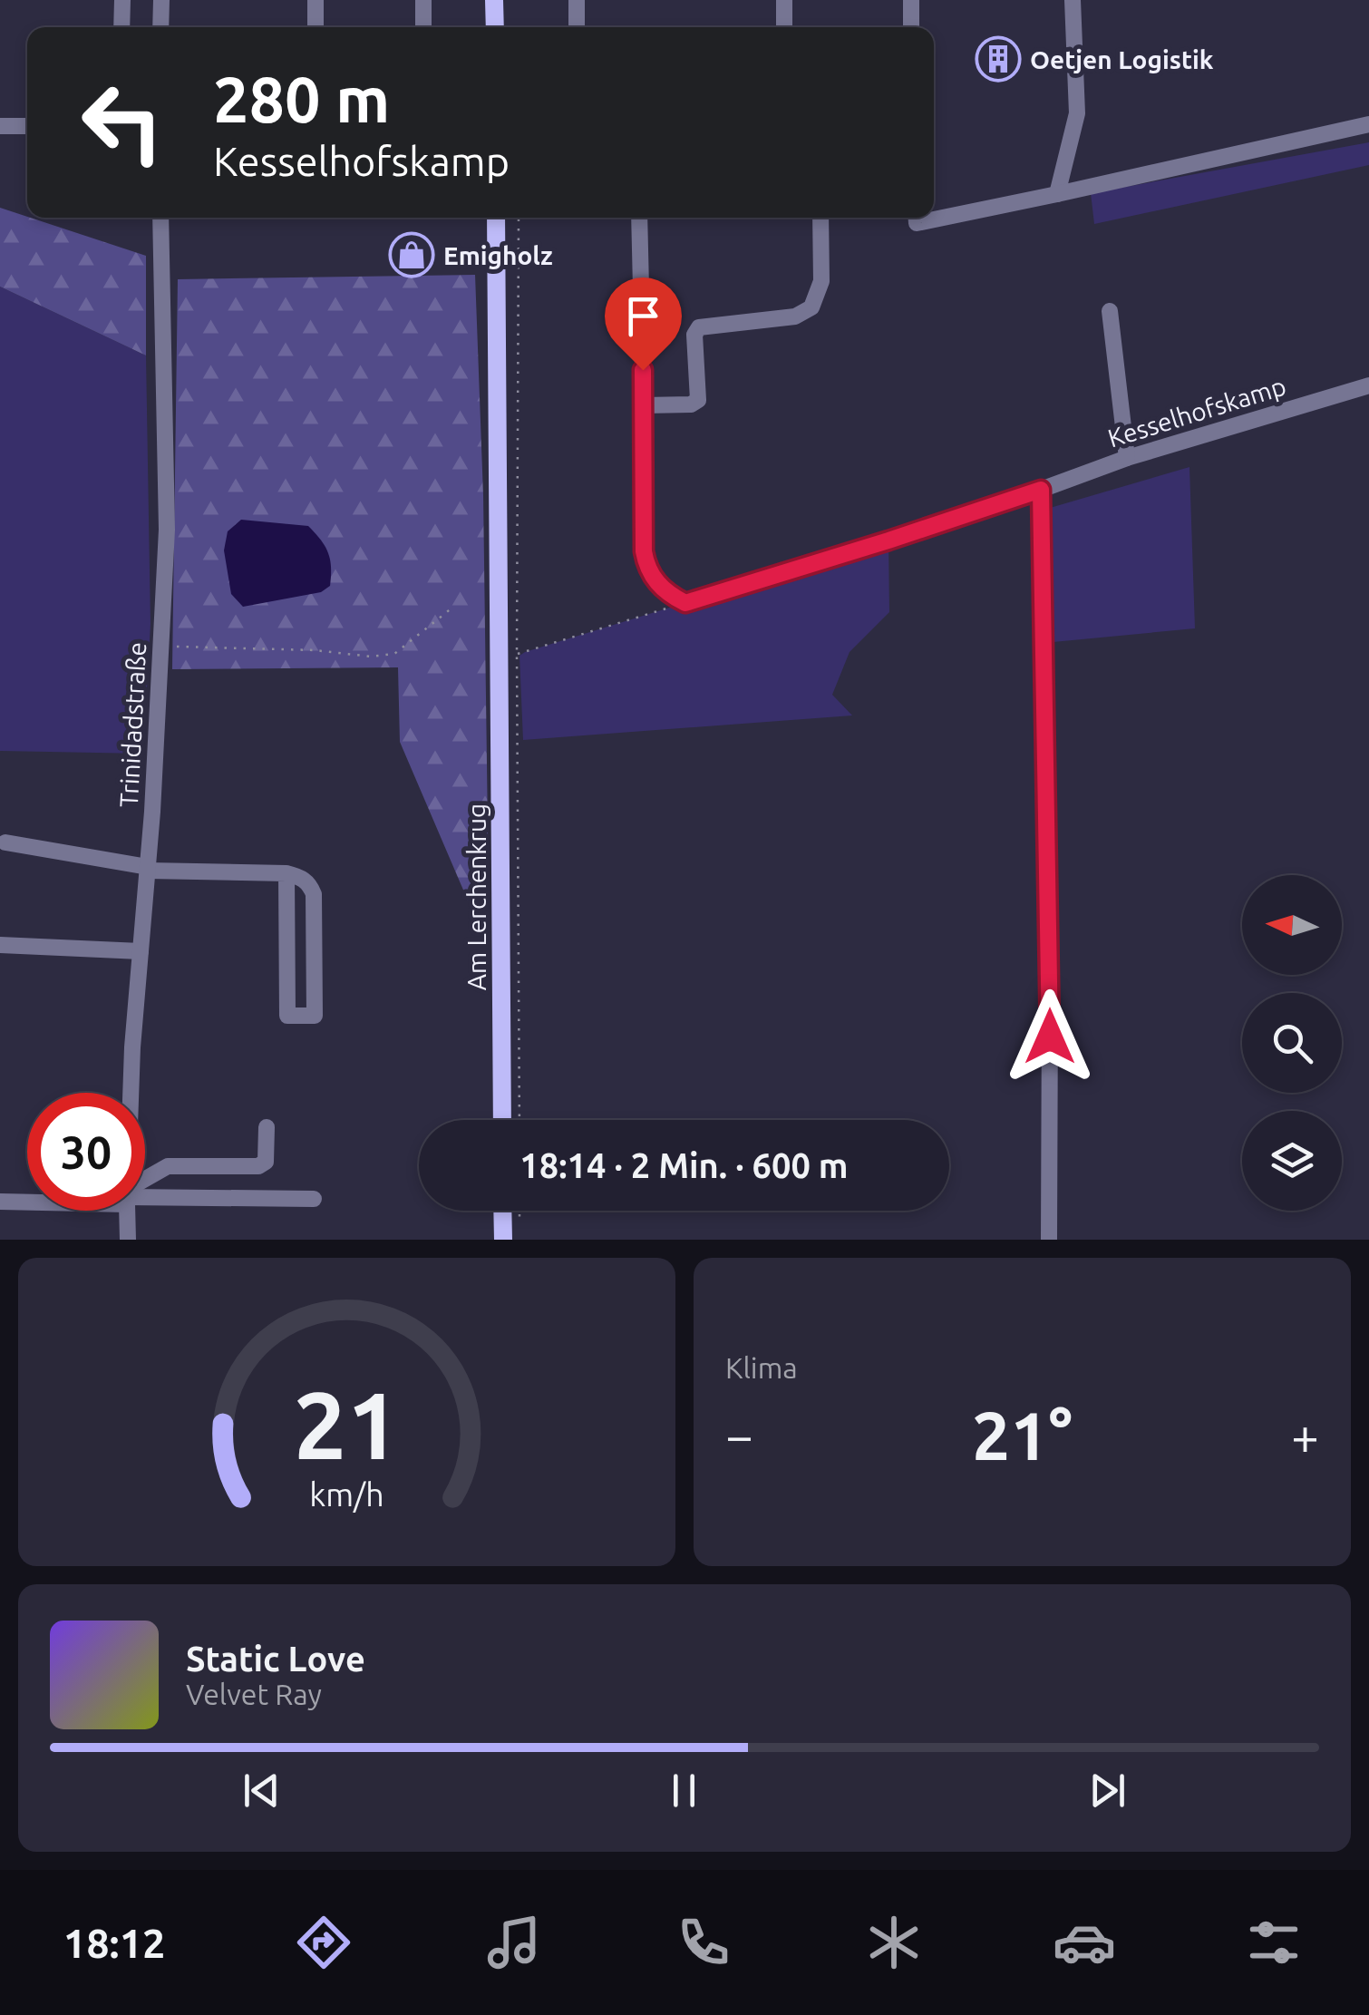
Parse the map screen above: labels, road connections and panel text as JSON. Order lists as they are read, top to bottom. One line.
{"streets":{"main road":["Am Lerchenkrug"],"street":["Kesselhofskamp","Trinidadstraße"]},"places":{"building":["Oetjen Logistik"],"shop":["Emigholz"]},"north":"left","page":{"turn":["280 m","Kesselhofskamp"],"limit":"30","trip":"18:14 · 2 Min. · 600 m","tile":"Klima","heat":["−","21°","+"],"song":["Static Love","Velvet Ray"],"tabs":"18:12","gauge":["21","km/h"]}}
